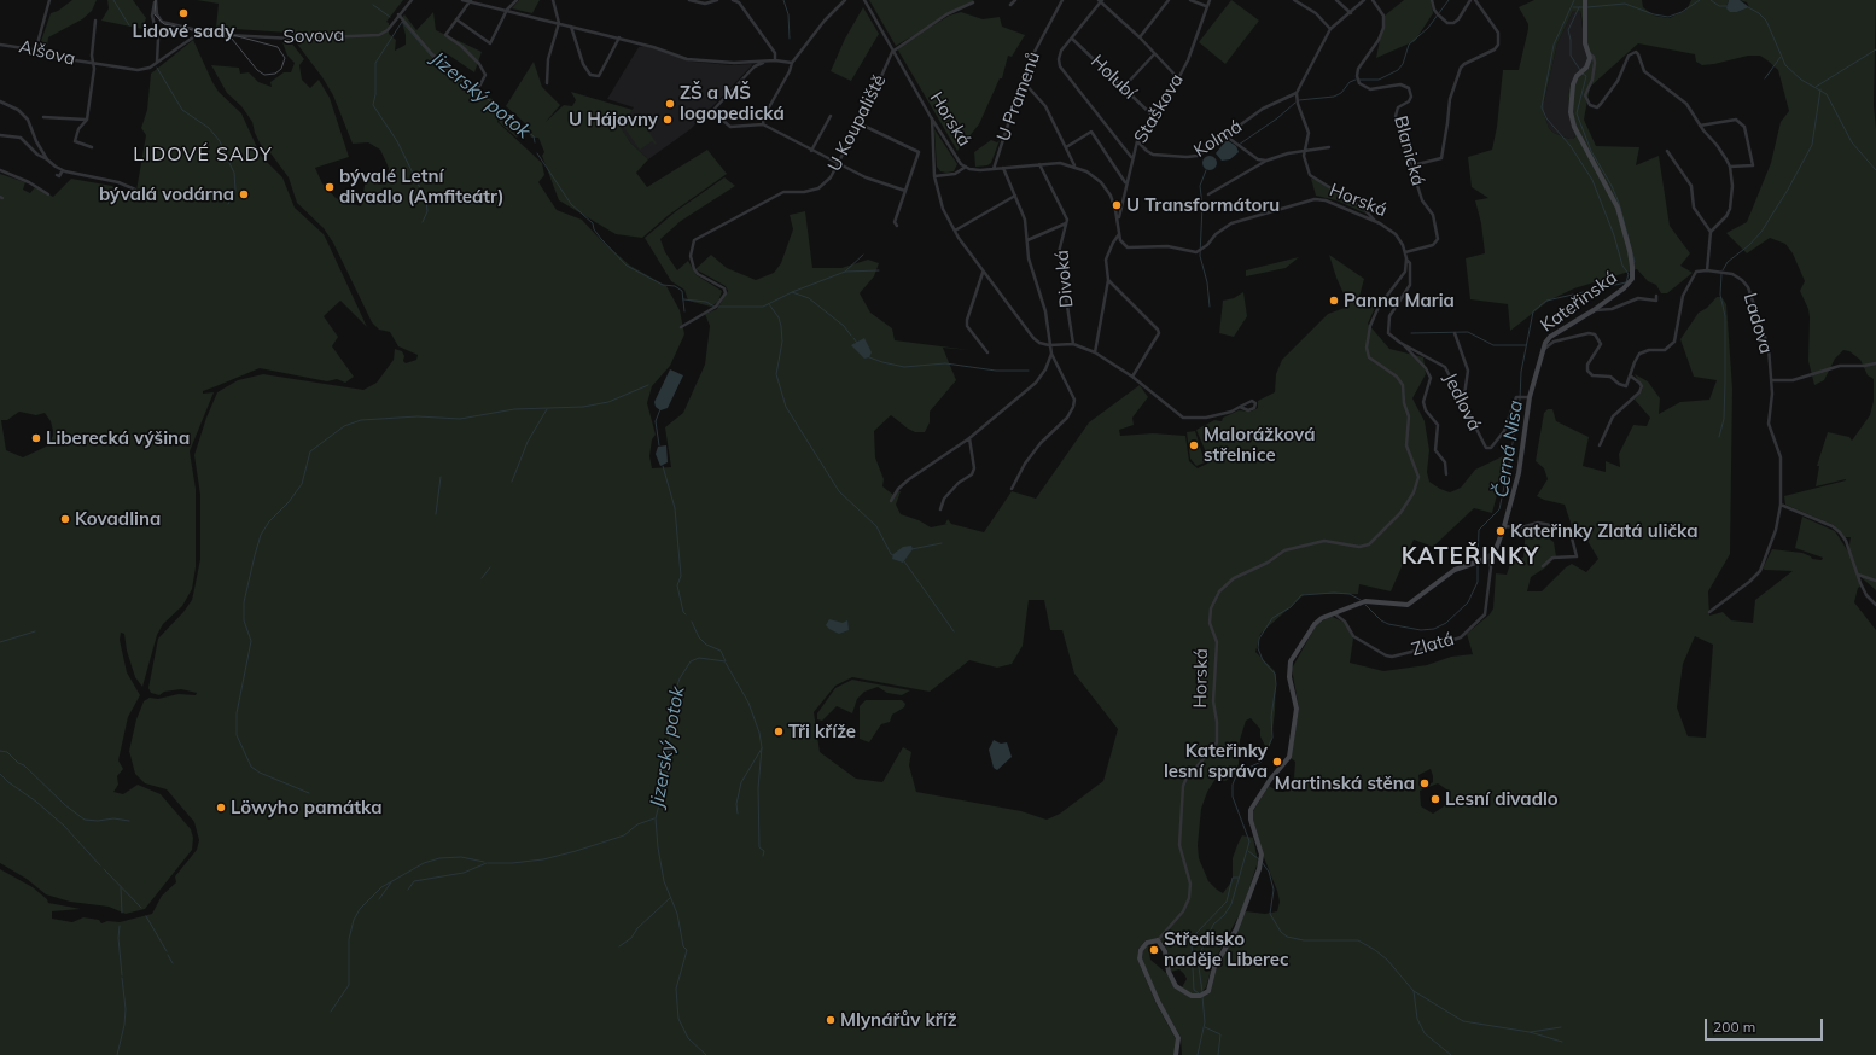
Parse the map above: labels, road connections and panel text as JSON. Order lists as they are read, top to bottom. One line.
{"streets":{"street":["Sovova","Alšova","Holubí","U Pramenů","Staškova","Horská","U Koupaliště","Kolmá","Blanická","Divoká","Kateřinská","Ladova","Jedlová","Zlatá"]},"crossings":[["Holubí","Staškova"],["U Pramenů","Horská"],["Staškova","Horská"],["Staškova","Kolmá"],["Horská","U Koupaliště"],["Horská","Blanická"],["Horská","Divoká"],["Kateřinská","Jedlová"],["Kateřinská","Zlatá"]],"districts":["LIDOVÉ SADY","KATEŘINKY"],"water":["Jizerský potok","Černá Nisa"],"places":["Lidové sady","ZŠ a MŠ logopedická","U Hájovny","bývalé Letní divadlo (Amfiteátr)","bývalá vodárna","U Transformátoru","Panna Maria","Liberecká výšina","Malorážková střelnice","Kovadlina","Kateřinky Zlatá ulička","Tři kříže","Kateřinky lesní správa","Martinská stěna","Lesní divadlo","Löwyho památka","Středisko naděje Liberec","Mlynářův kříž"],"scale_bar":"200 m"}
